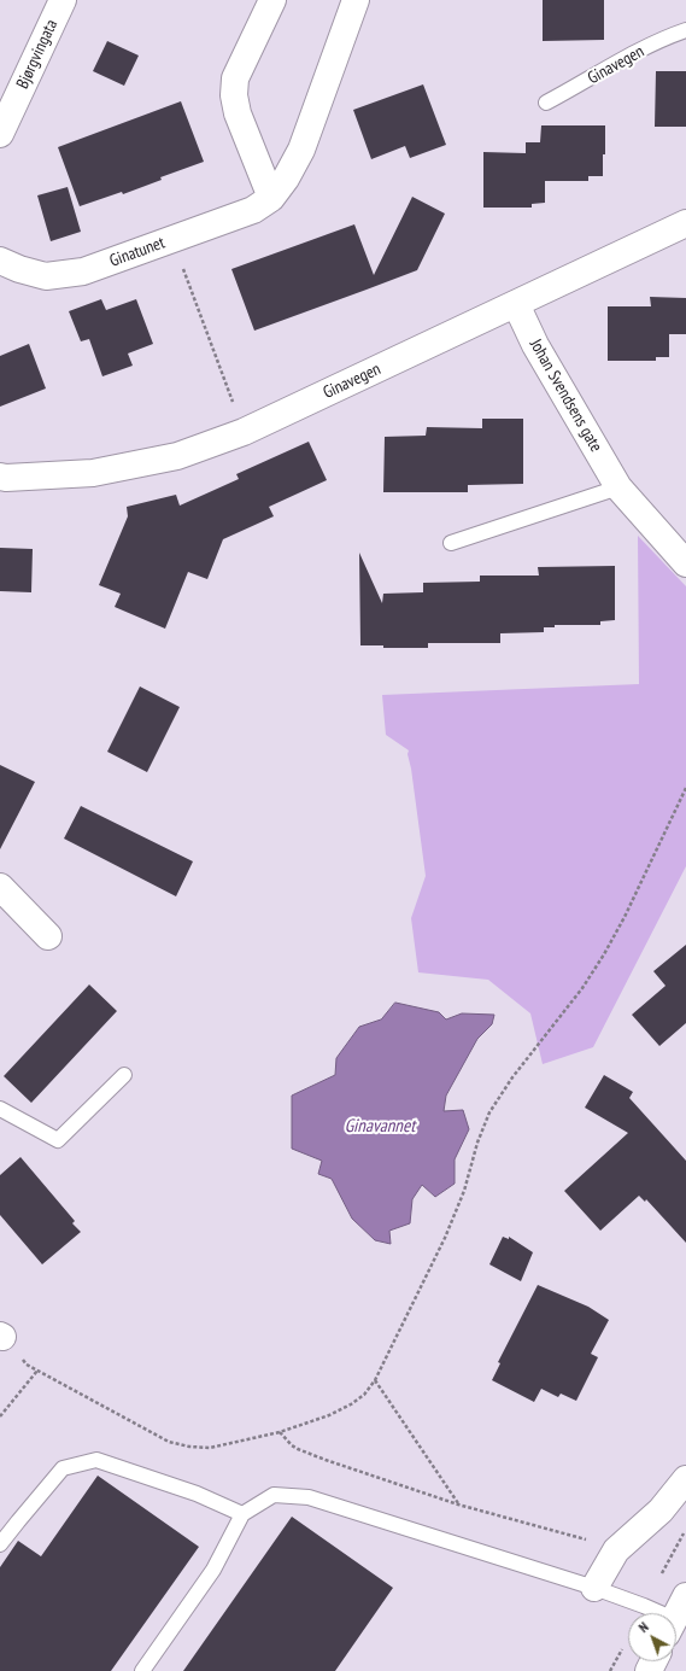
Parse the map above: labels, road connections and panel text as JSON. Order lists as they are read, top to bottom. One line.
{"streets":{"street":["Bjørgvingata","Ginavegen","Ginatunet","Johan Svendsens gate"]},"crossings":[["Ginavegen","Johan Svendsens gate"]],"water":["Ginavannet"],"north":"top left"}
